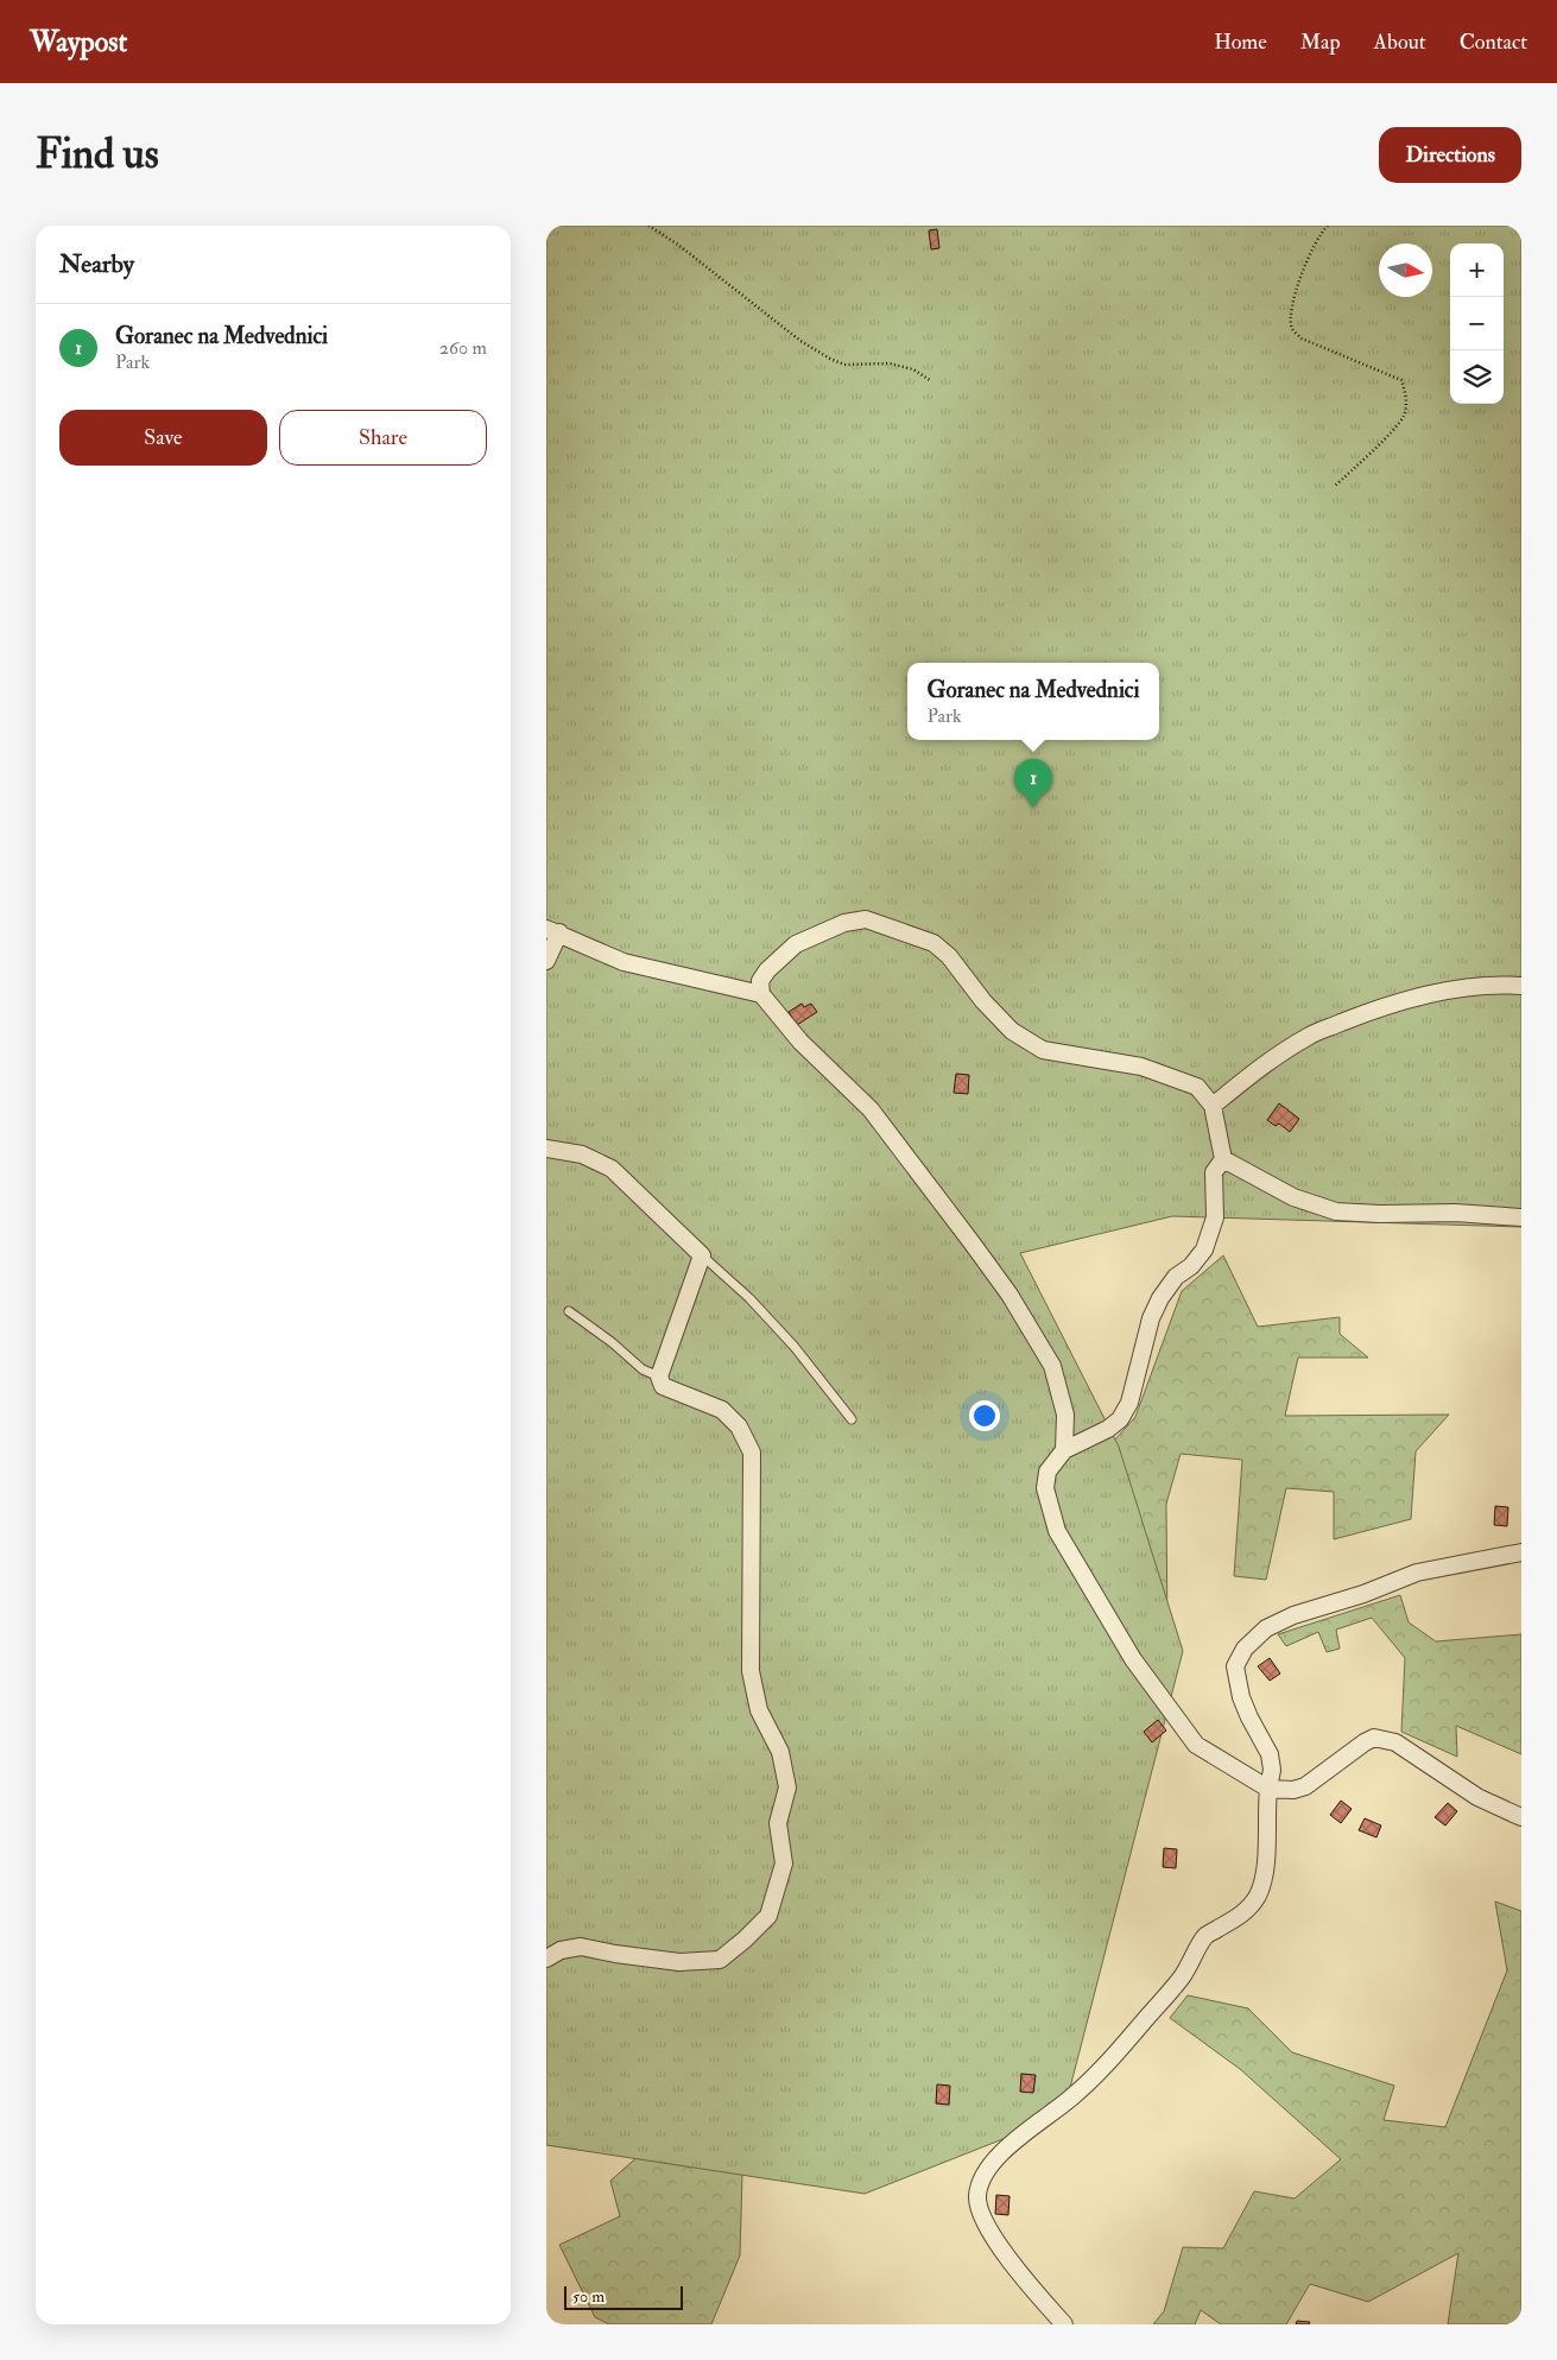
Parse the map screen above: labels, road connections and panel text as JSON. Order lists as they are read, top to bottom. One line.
{"scale_bar":"50 m","north":"right","page":{"header":"Waypost","nav":["Home","Map","About","Contact"],"buttons":["Directions",["Save","Share"]],"title":"Find us","heading":"Nearby","map_buttons":["+","−"],"list":[{"mark":"1","name":"Goranec na Medvednici","note":"Park","value":"260 m"}],"popup":["Goranec na Medvednici","Park"],"pins":"1","scale":"50 m"}}
